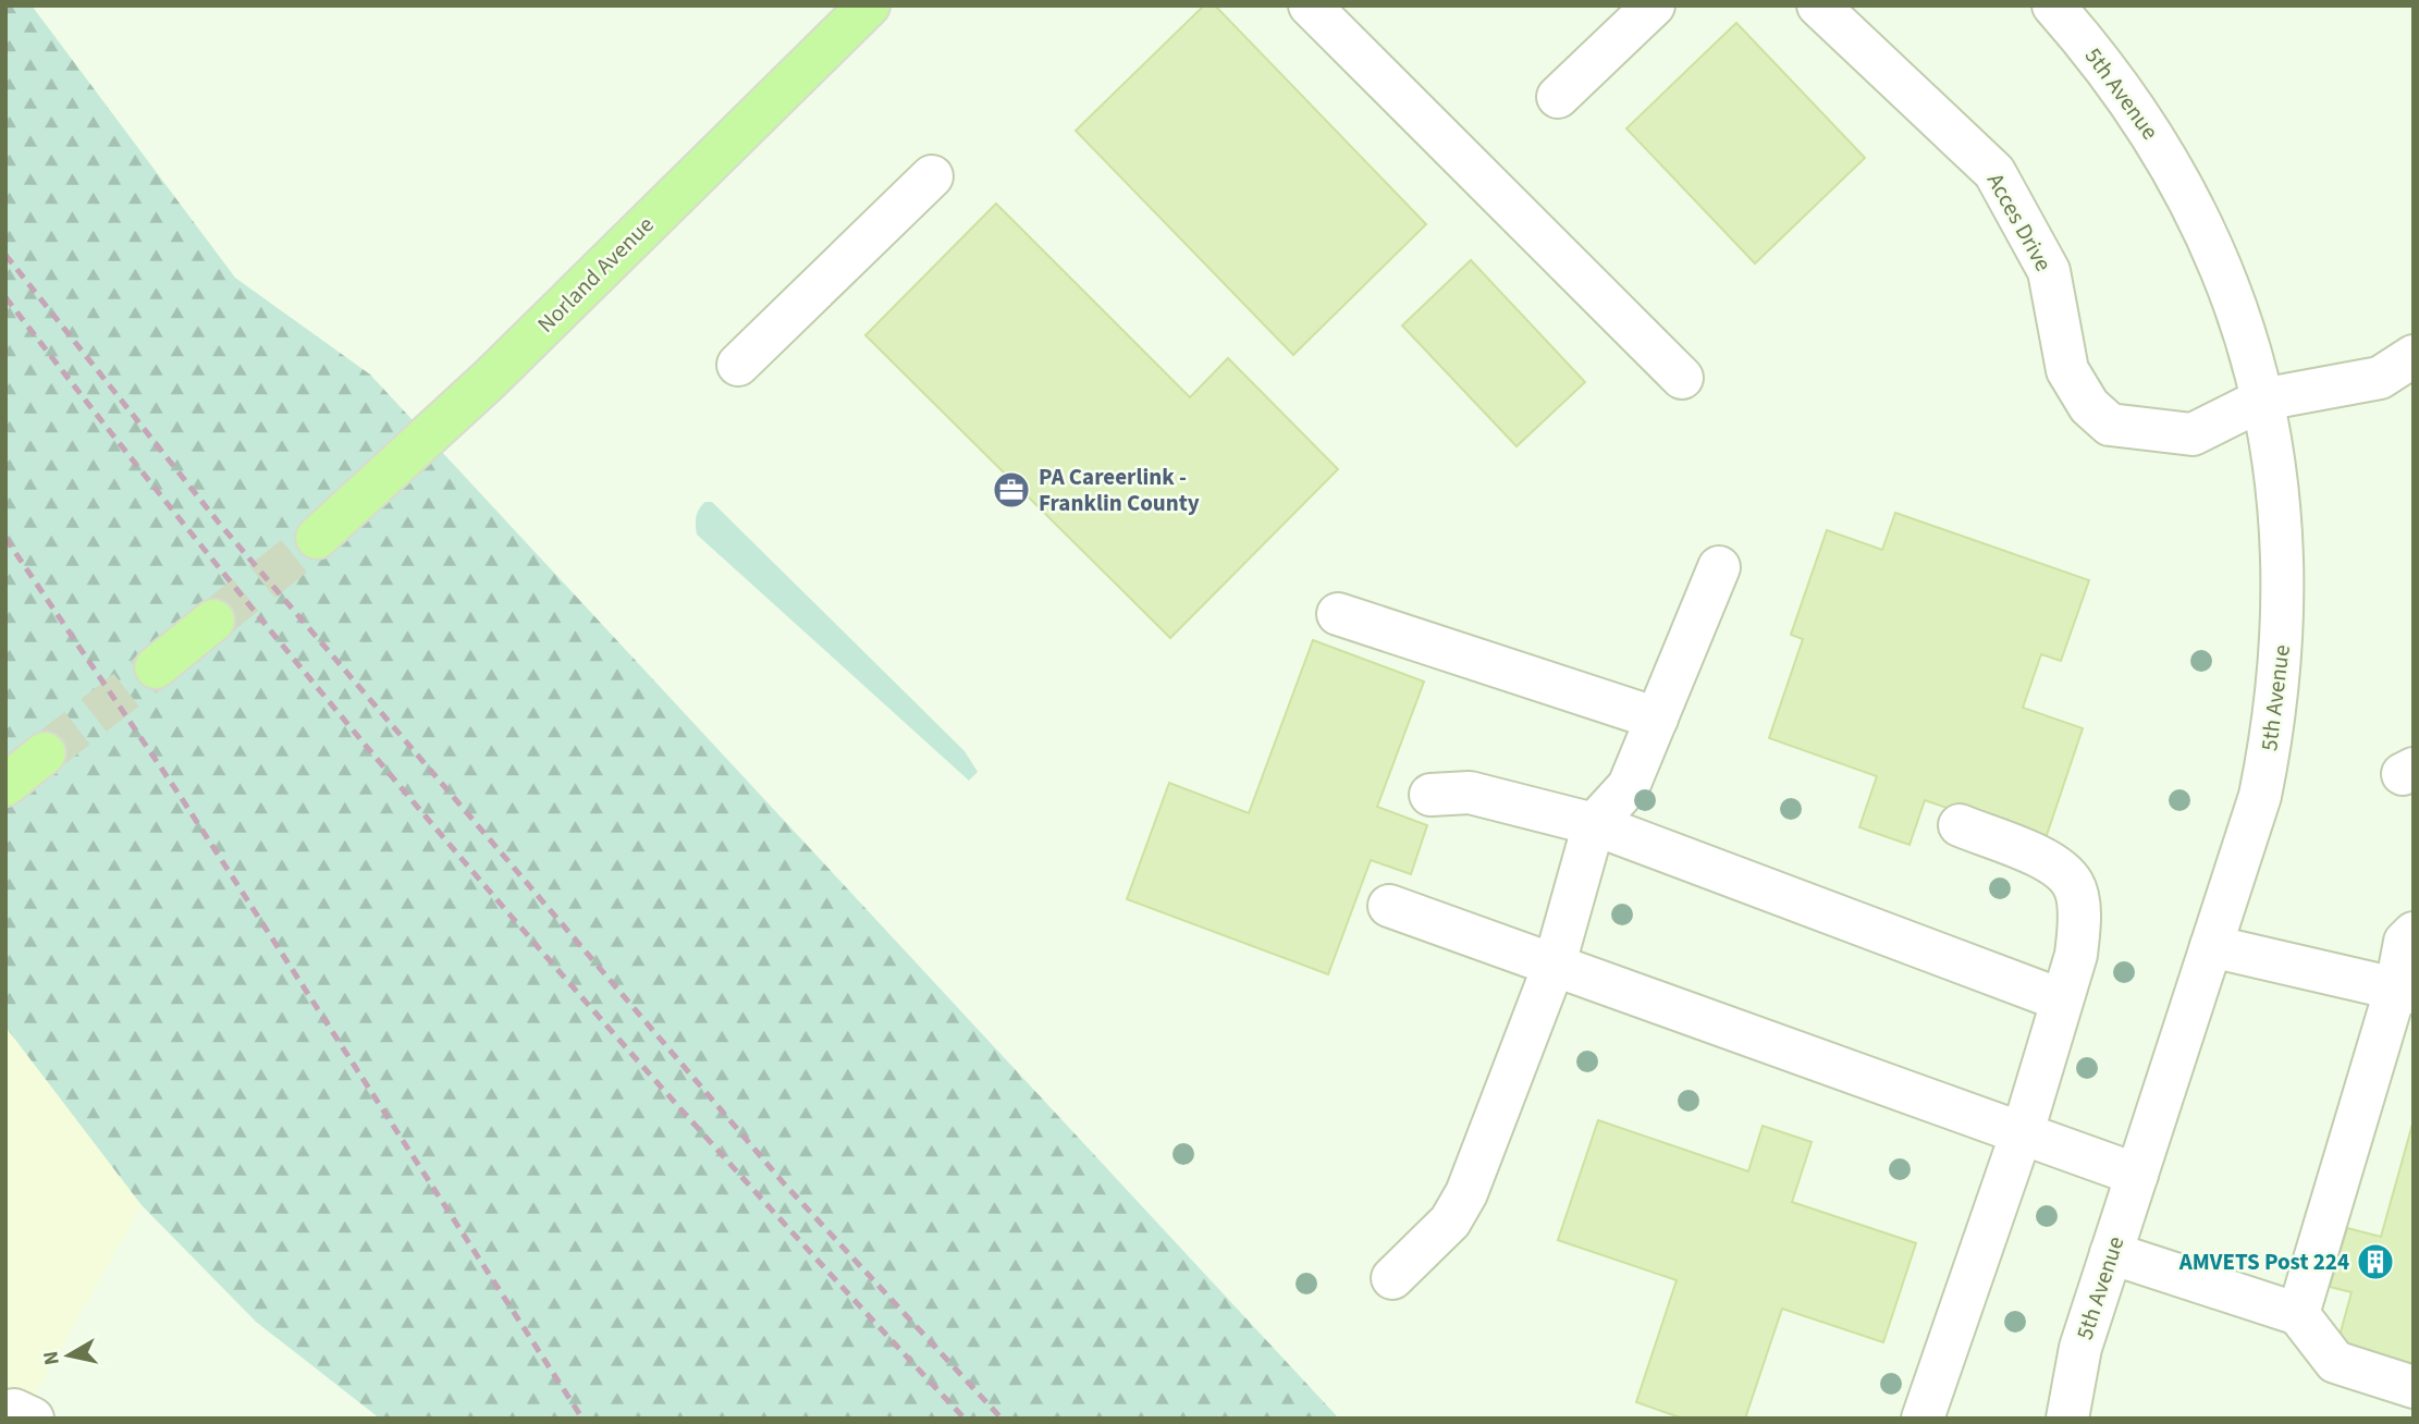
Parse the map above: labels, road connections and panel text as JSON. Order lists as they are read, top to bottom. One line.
{"streets":{"main road":["Norland Avenue"],"street":["5th Avenue","Acces Drive"]},"crossings":[["5th Avenue","Acces Drive"]],"places":{"office":["PA Careerlink - Franklin County"],"building":["AMVETS Post 224"]},"north":"left"}
